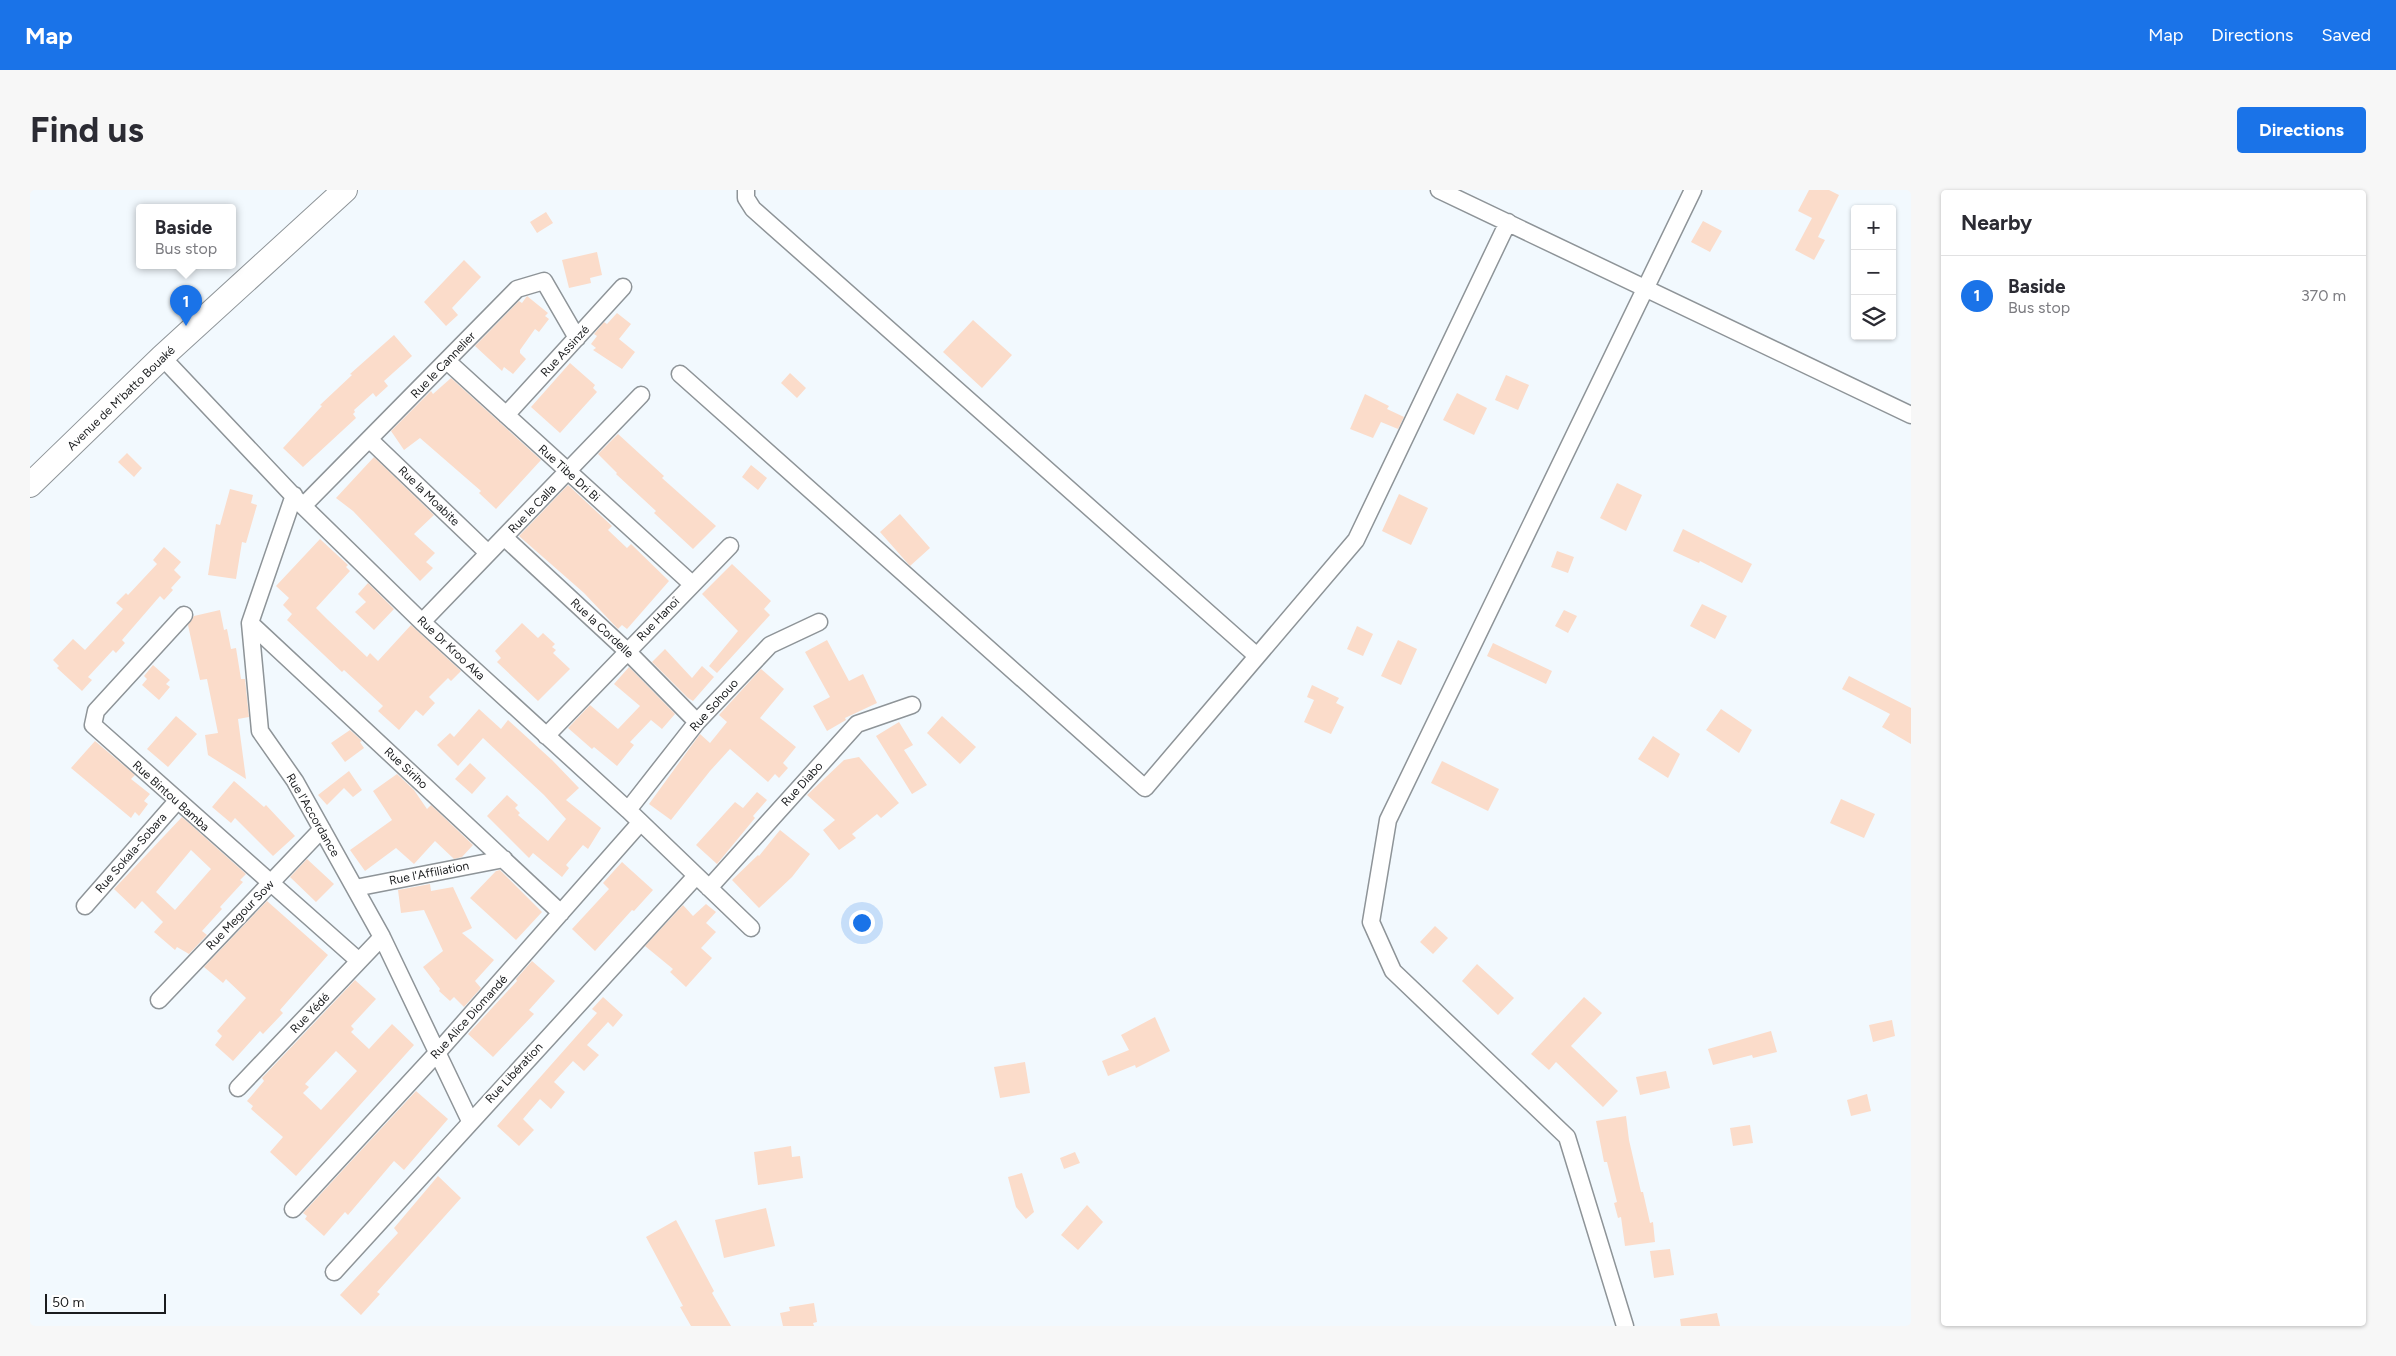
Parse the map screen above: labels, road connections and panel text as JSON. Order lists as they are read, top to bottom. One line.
{"streets":{"street":["Rue Assinzé","Rue le Cannelier","Avenue de M'batto Bouaké","Rue Tibe Dri Bi","Rue la Moabite","Rue le Calla","Rue Hanoï","Rue la Cordelle","Rue Dr Kroo Aka","Rue Sohouo","Rue Siriho","Rue Diabo","Rue Bintou Bamba","Rue l'Accordance","Rue Sokala-Sobara","Rue l'Affiliation","Rue Megour Sow","Rue Yédé","Rue Alice Diomandé","Rue Libération"]},"crossings":[["Rue Assinzé","Rue le Cannelier"],["Rue Assinzé","Rue Tibe Dri Bi"],["Rue le Cannelier","Rue Tibe Dri Bi"],["Rue le Cannelier","Rue la Moabite"],["Rue le Cannelier","Rue Dr Kroo Aka"],["Rue le Cannelier","Rue l'Accordance"],["Avenue de M'batto Bouaké","Rue Dr Kroo Aka"],["Rue Tibe Dri Bi","Rue le Calla"],["Rue Tibe Dri Bi","Rue Hanoï"],["Rue la Moabite","Rue le Calla"],["Rue le Calla","Rue la Cordelle"],["Rue le Calla","Rue Dr Kroo Aka"],["Rue Hanoï","Rue la Cordelle"],["Rue Hanoï","Rue Dr Kroo Aka"],["Rue la Cordelle","Rue Sohouo"],["Rue Dr Kroo Aka","Rue Sohouo"],["Rue Dr Kroo Aka","Rue Diabo"],["Rue Dr Kroo Aka","Rue l'Accordance"],["Rue Dr Kroo Aka","Rue Alice Diomandé"],["Rue Dr Kroo Aka","Rue Libération"],["Rue Siriho","Rue l'Accordance"],["Rue Siriho","Rue l'Affiliation"],["Rue Siriho","Rue Alice Diomandé"],["Rue Bintou Bamba","Rue Sokala-Sobara"],["Rue Bintou Bamba","Rue Megour Sow"],["Rue Bintou Bamba","Rue Yédé"],["Rue l'Accordance","Rue l'Affiliation"],["Rue l'Accordance","Rue Megour Sow"],["Rue l'Accordance","Rue Yédé"],["Rue l'Accordance","Rue Alice Diomandé"],["Rue l'Accordance","Rue Libération"]],"scale_bar":"50 m","page":{"header":"Map","nav":["Map","Directions","Saved"],"buttons":"Directions","title":"Find us","heading":"Nearby","popup":["Baside","Bus stop"],"map_buttons":["+","−"],"list":[{"mark":"1","name":"Baside","note":"Bus stop","value":"370 m"}],"pins":"1","scale":"50 m"}}
